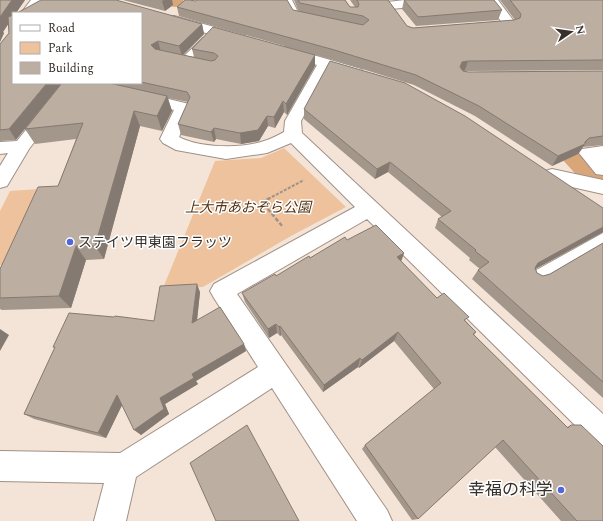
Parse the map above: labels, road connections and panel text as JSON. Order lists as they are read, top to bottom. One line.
{"parks":["上大市あおぞら公園"],"places":["ステイツ甲東園フラッツ","幸福の科学"],"legend":["Road","Park","Building"],"north":"right"}
